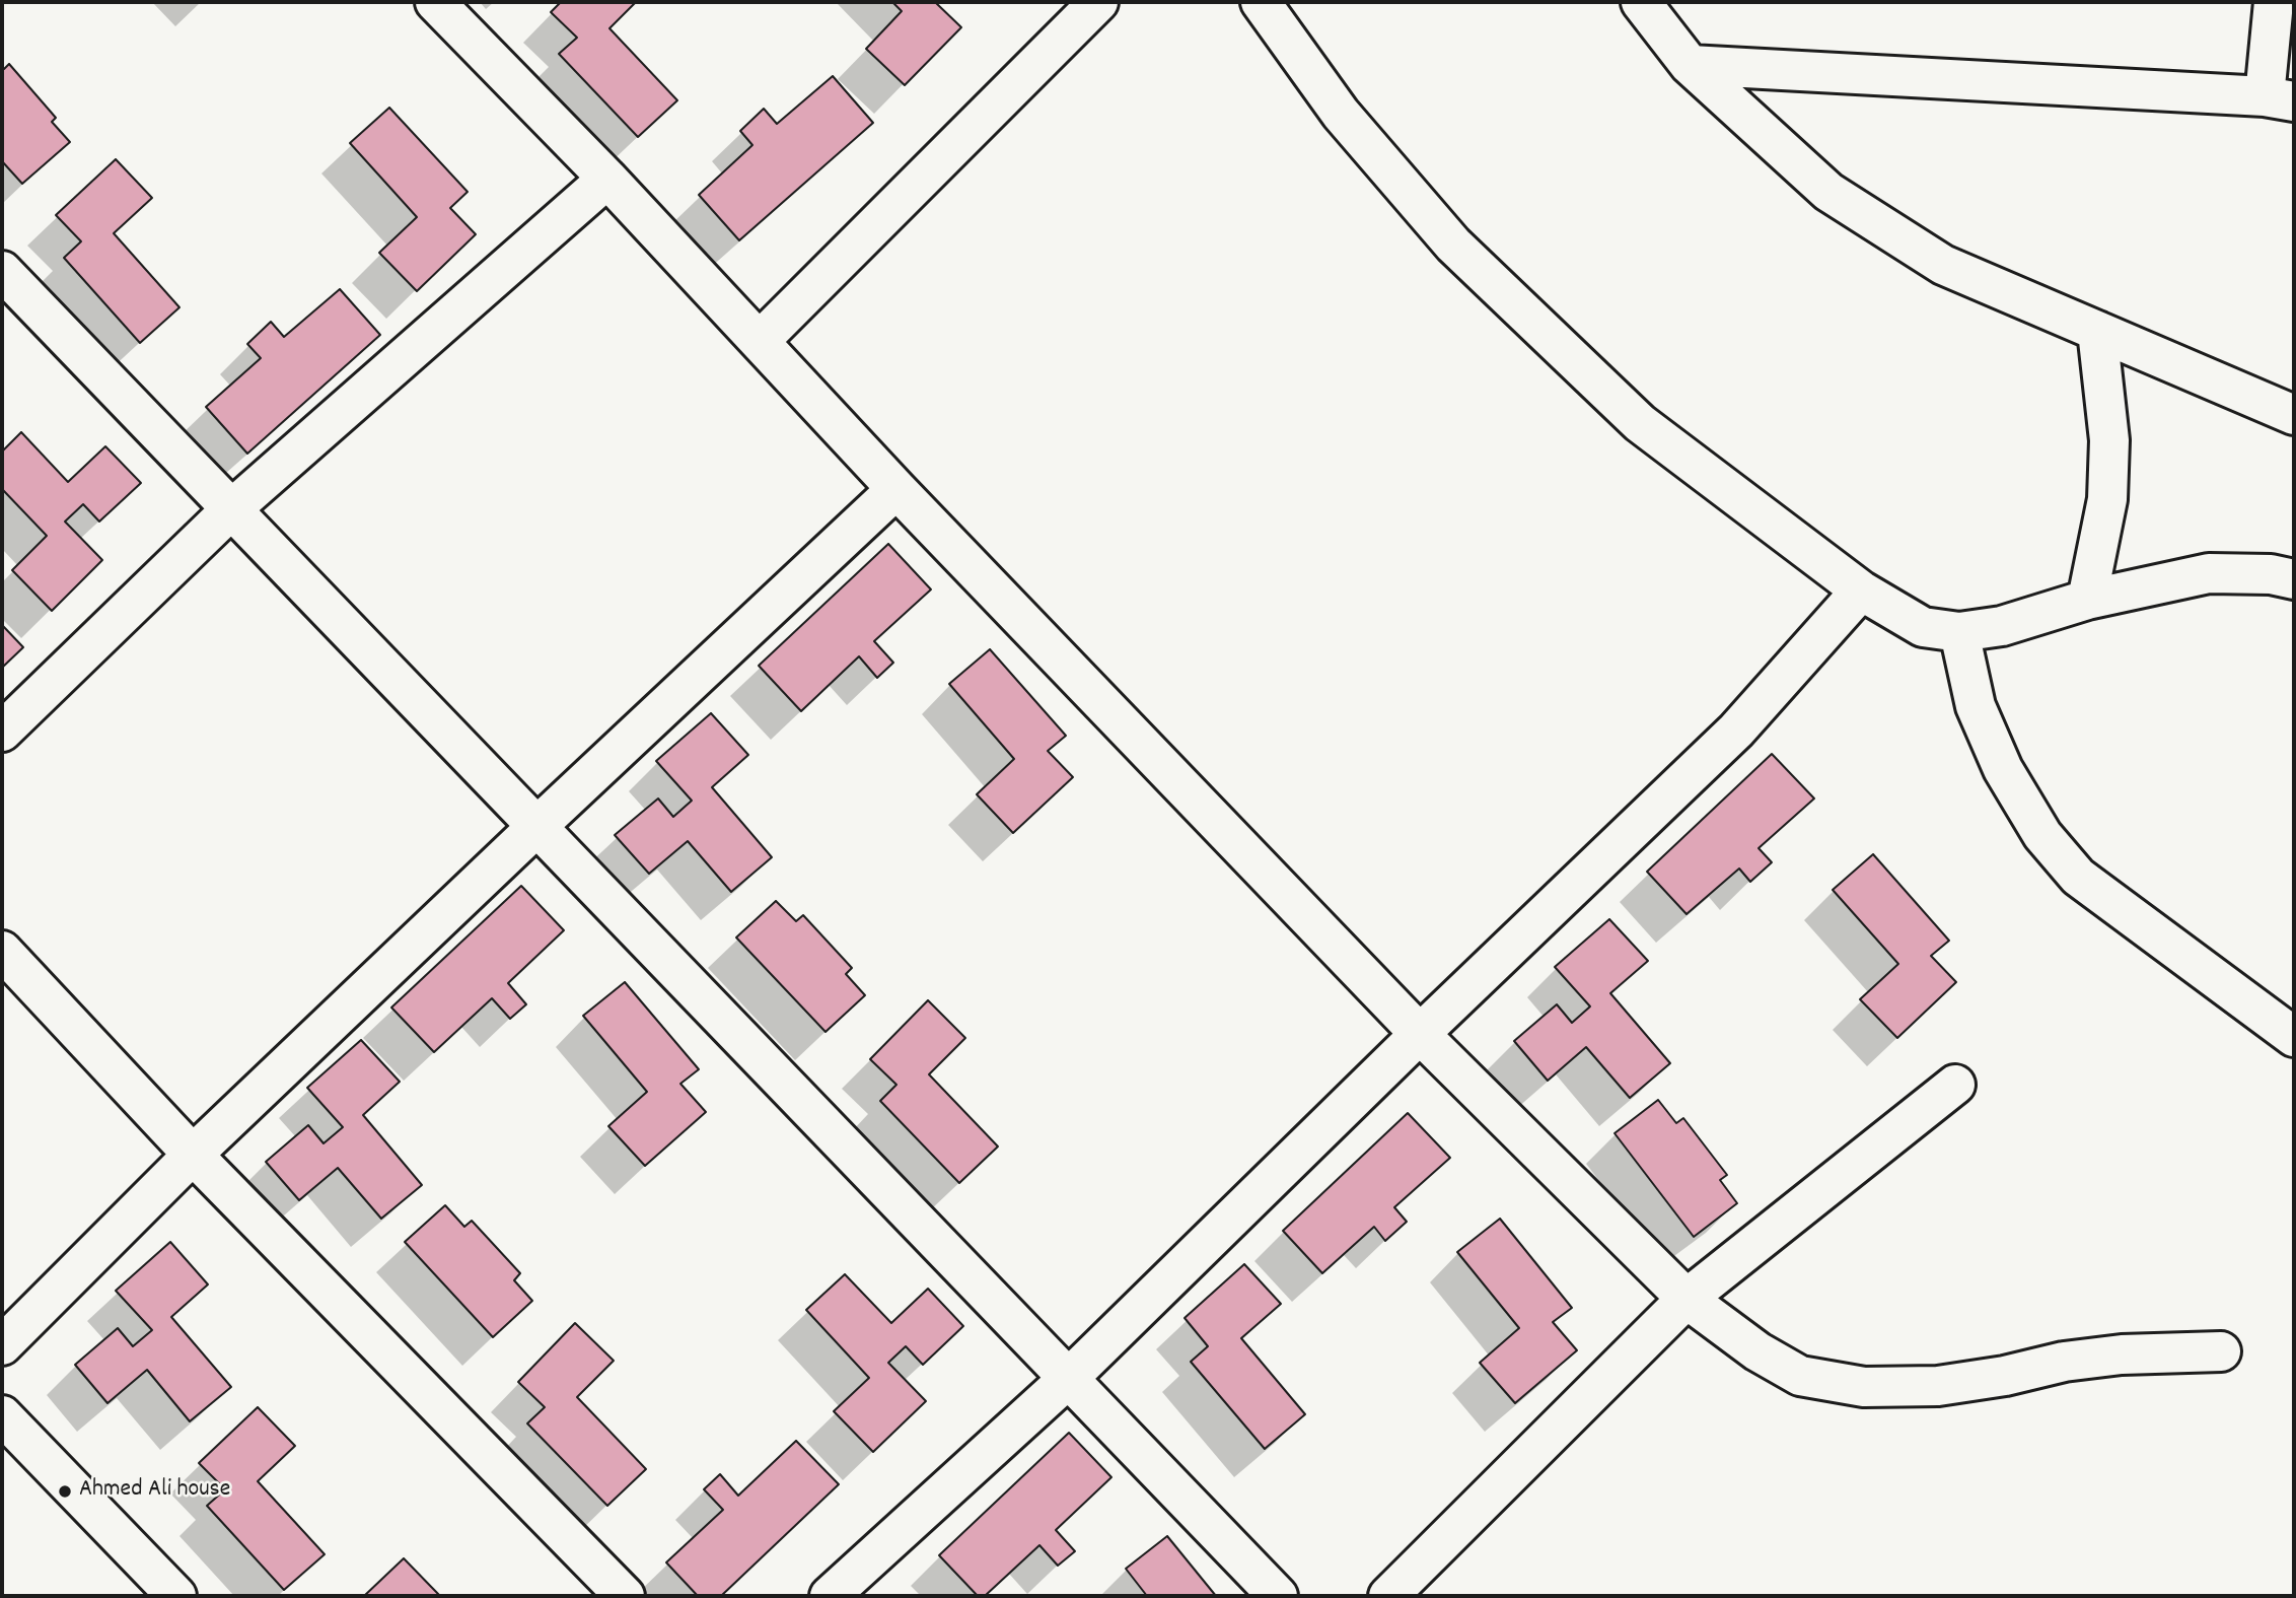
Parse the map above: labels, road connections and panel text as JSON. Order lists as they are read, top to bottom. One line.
{"places":["Ahmed Ali house"]}
